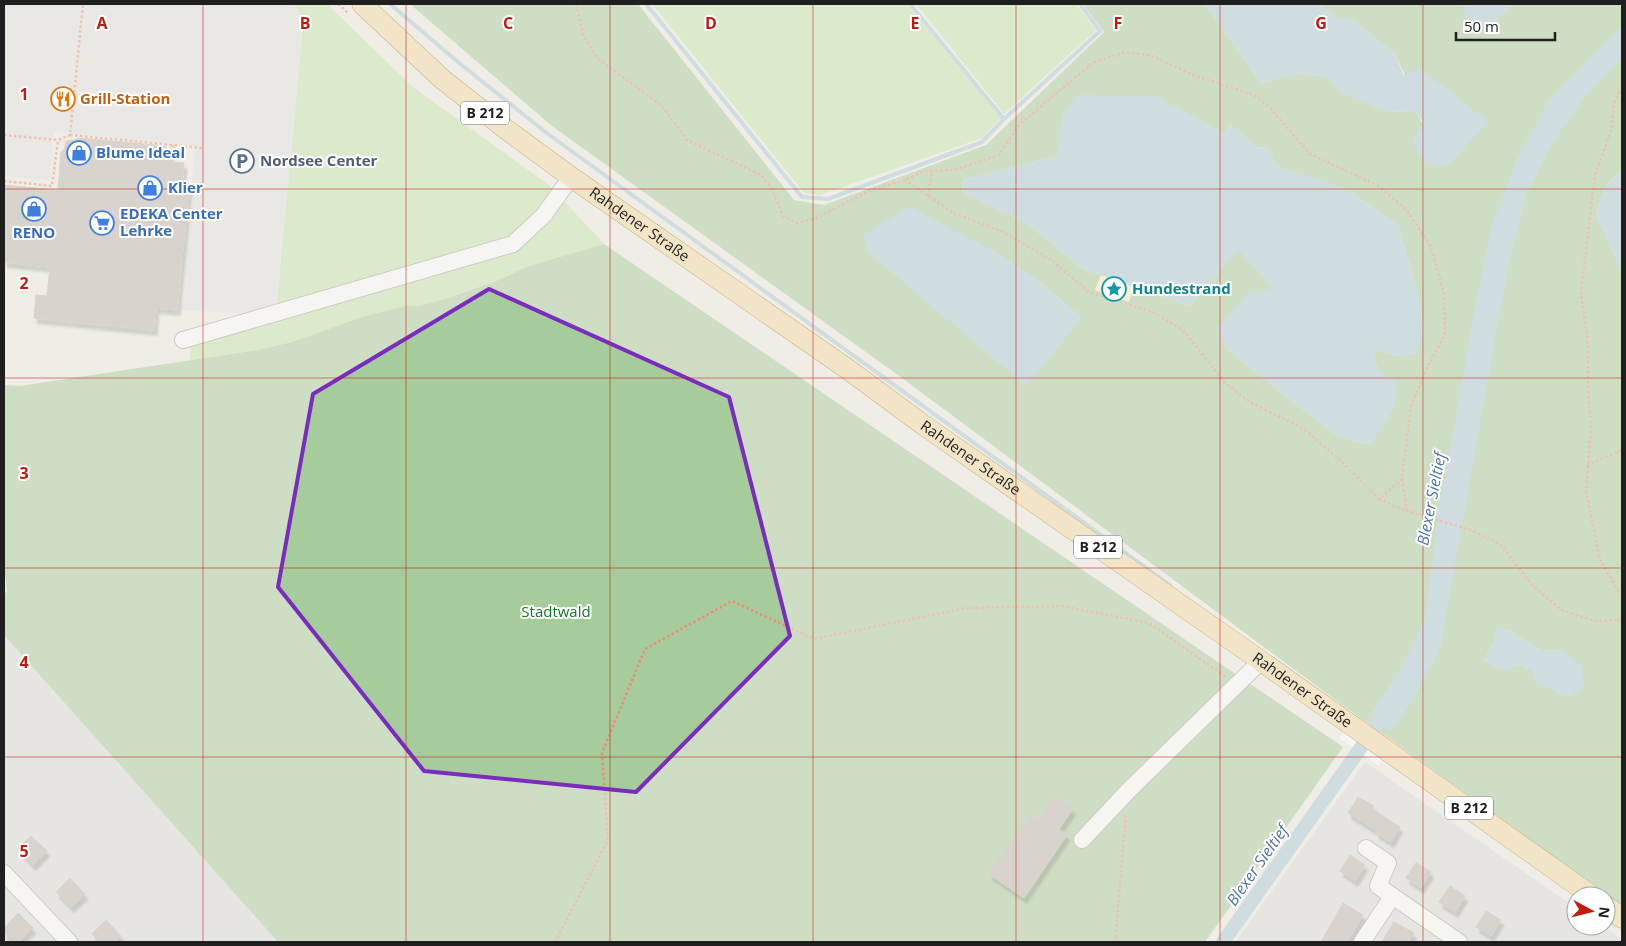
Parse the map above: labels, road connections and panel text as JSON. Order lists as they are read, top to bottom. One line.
{"streets":{"main road":["B 212","Rahdener Straße"]},"water":["Blexer Sieltief"],"parks":["Stadtwald"],"places":{"restaurant":["Grill-Station"],"shop":["Blume Ideal","Klier","RENO"],"parking":["Nordsee Center"],"supermarket":["EDEKA Center Lehrke"],"place":["Hundestrand"]},"scale_bar":"50 m","north":"right","grid":{"columns":["A","B","C","D","E","F","G"],"rows":["1","2","3","4","5"]}}
